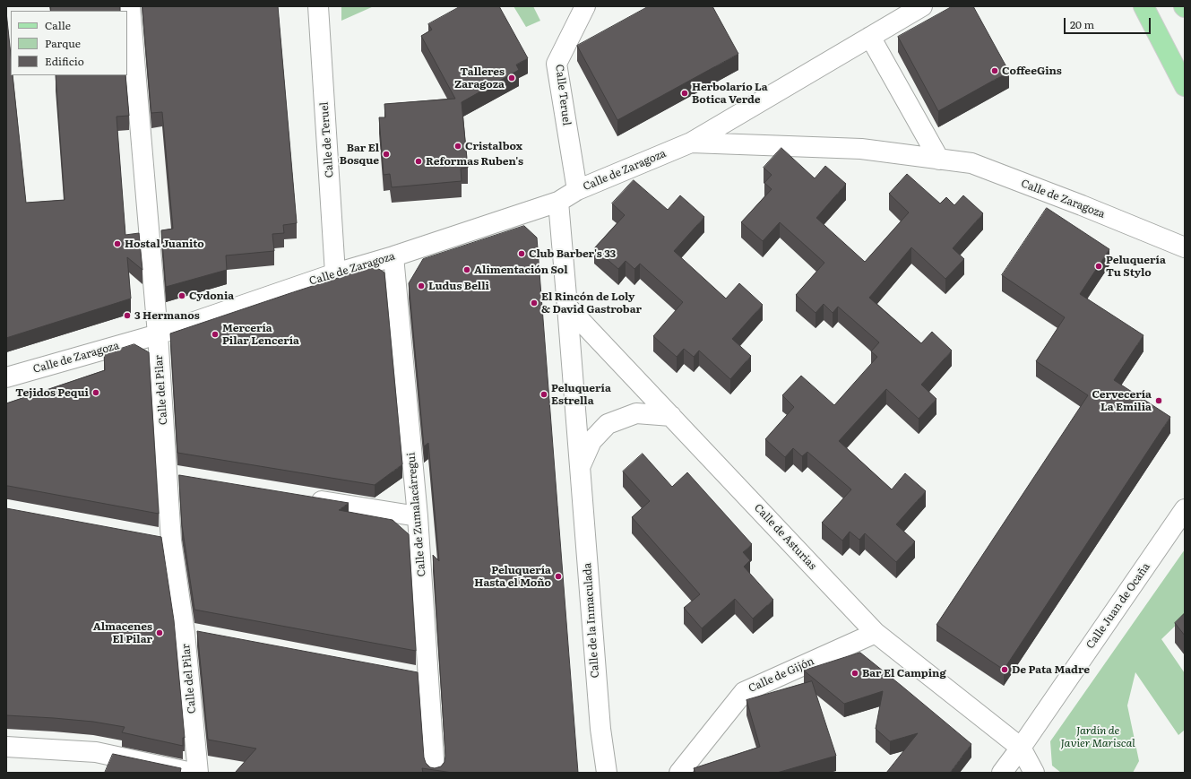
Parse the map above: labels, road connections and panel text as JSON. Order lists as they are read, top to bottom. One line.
{"streets":{"street":["Calle Teruel","Calle de Teruel","Calle de Zaragoza","Calle del Pilar","Calle de Zumalacárregui","Calle de Asturias","Calle Juan de Ocaña","Calle de la Inmaculada","Calle de Gijón"]},"crossings":[["Calle Teruel","Calle de Zaragoza"],["Calle de Teruel","Calle de Zaragoza"],["Calle de Zaragoza","Calle del Pilar"],["Calle de Zaragoza","Calle de Zumalacárregui"],["Calle de Zaragoza","Calle de la Inmaculada"],["Calle de Asturias","Calle Juan de Ocaña"],["Calle de Asturias","Calle de la Inmaculada"],["Calle de Asturias","Calle de Gijón"]],"parks":["Jardín de Javier Mariscal"],"places":["CoffeeGins","Talleres Zaragoza","Herbolarío La Botica Verde","Cristalbox","Bar El Bosque","Reformas Ruben's","Hostal Juanito","Club Barber's 33","Peluquería Tu Stylo","Alimentación Sol","Ludus Belli","Cydonia","El Rincón de Loly & David Gastrobar","3 Hermanos","Mercería Pilar Lencería","Tejidos Pequi","Peluquería Estrella","Cervecería La Emilia","Peluquería Hasta el Moño","Almacenes El Pilar","De Pata Madre","Bar El Camping"],"legend":["Calle","Parque","Edificio"],"scale_bar":"20 m"}
